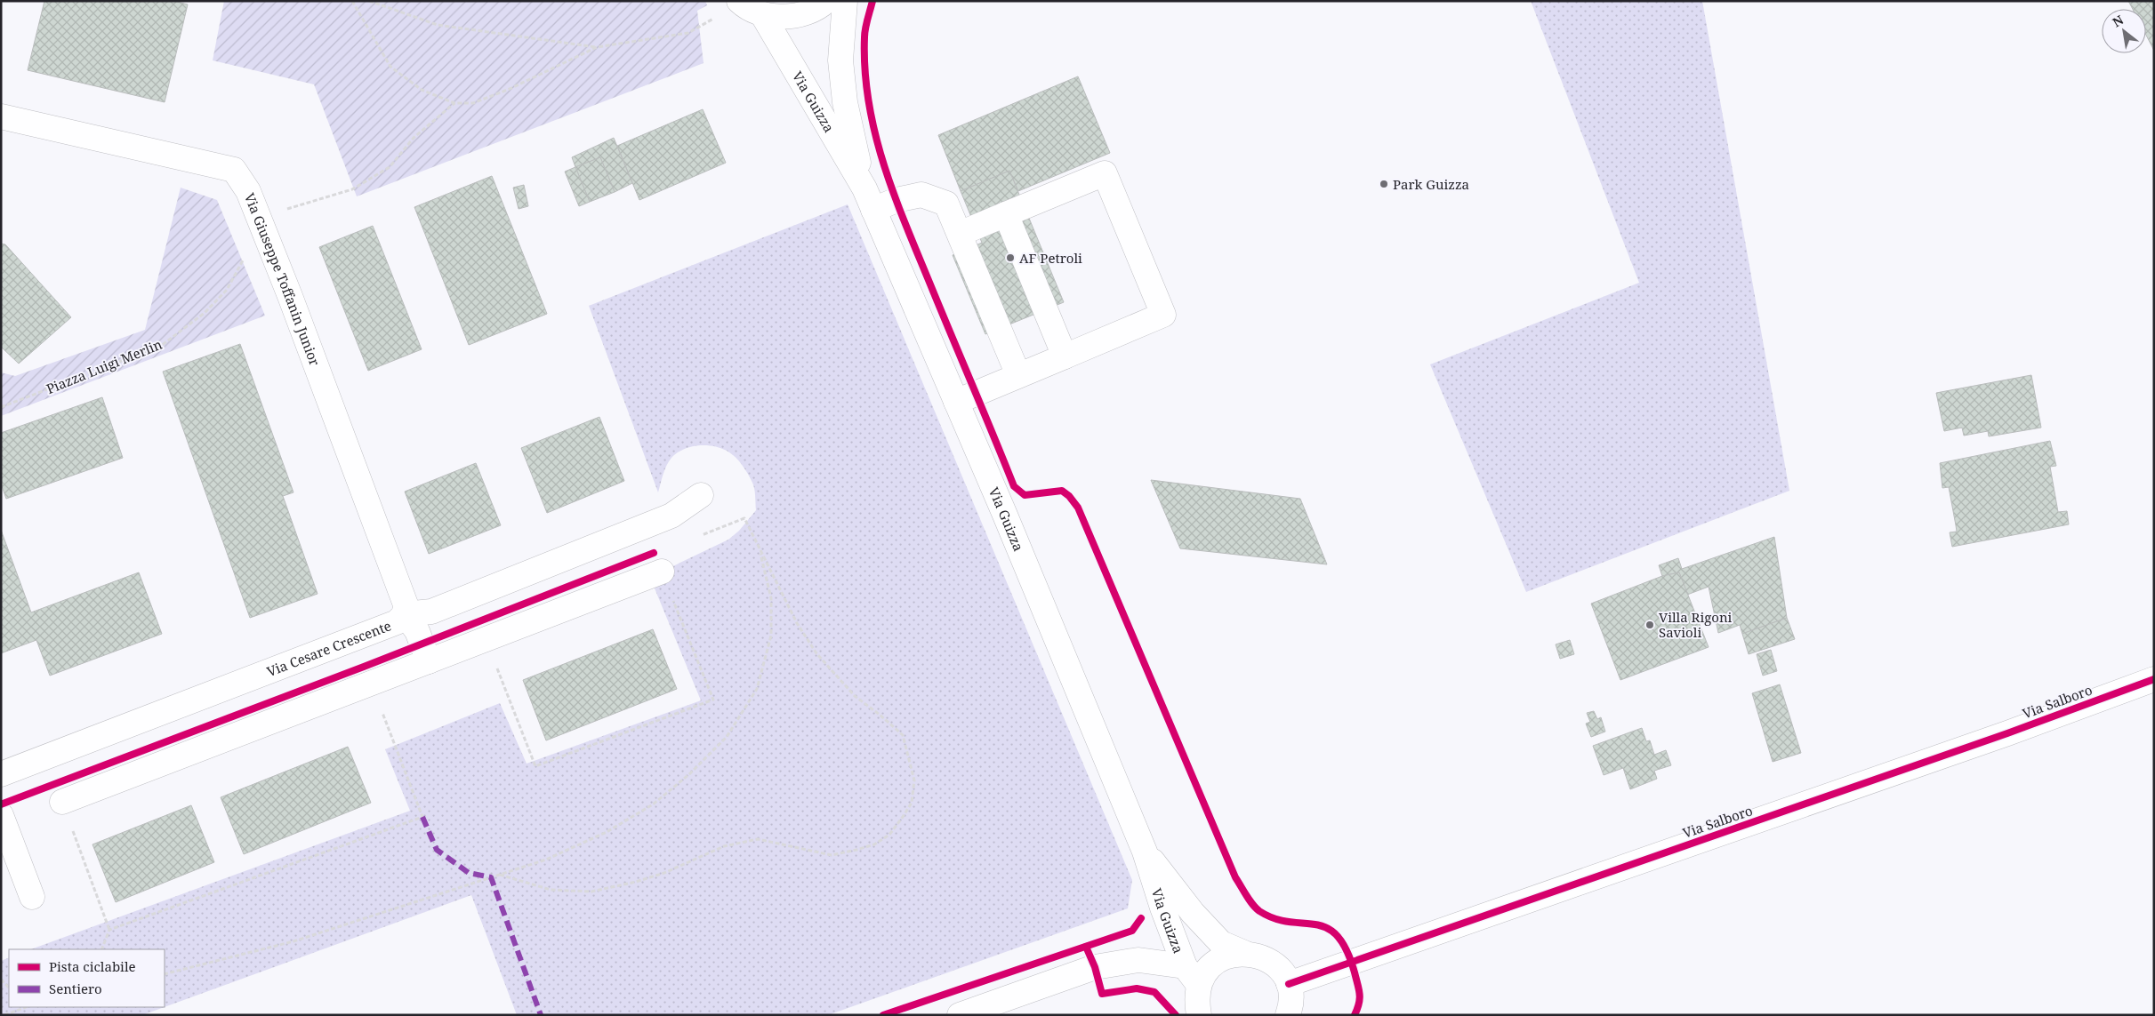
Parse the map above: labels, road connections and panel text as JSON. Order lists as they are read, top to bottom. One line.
{"streets":{"street":["Via Guizza","Via Giuseppe Toffanin Junior","Via Cesare Crescente","Via Salboro"],"path":["Piazza Luigi Merlin"]},"crossings":[["Via Guizza","Via Salboro"],["Via Giuseppe Toffanin Junior","Via Cesare Crescente"]],"places":["Park Guizza","AF Petroli","Villa Rigoni Savioli"],"legend":["Pista ciclabile","Sentiero"],"north":"top left"}
